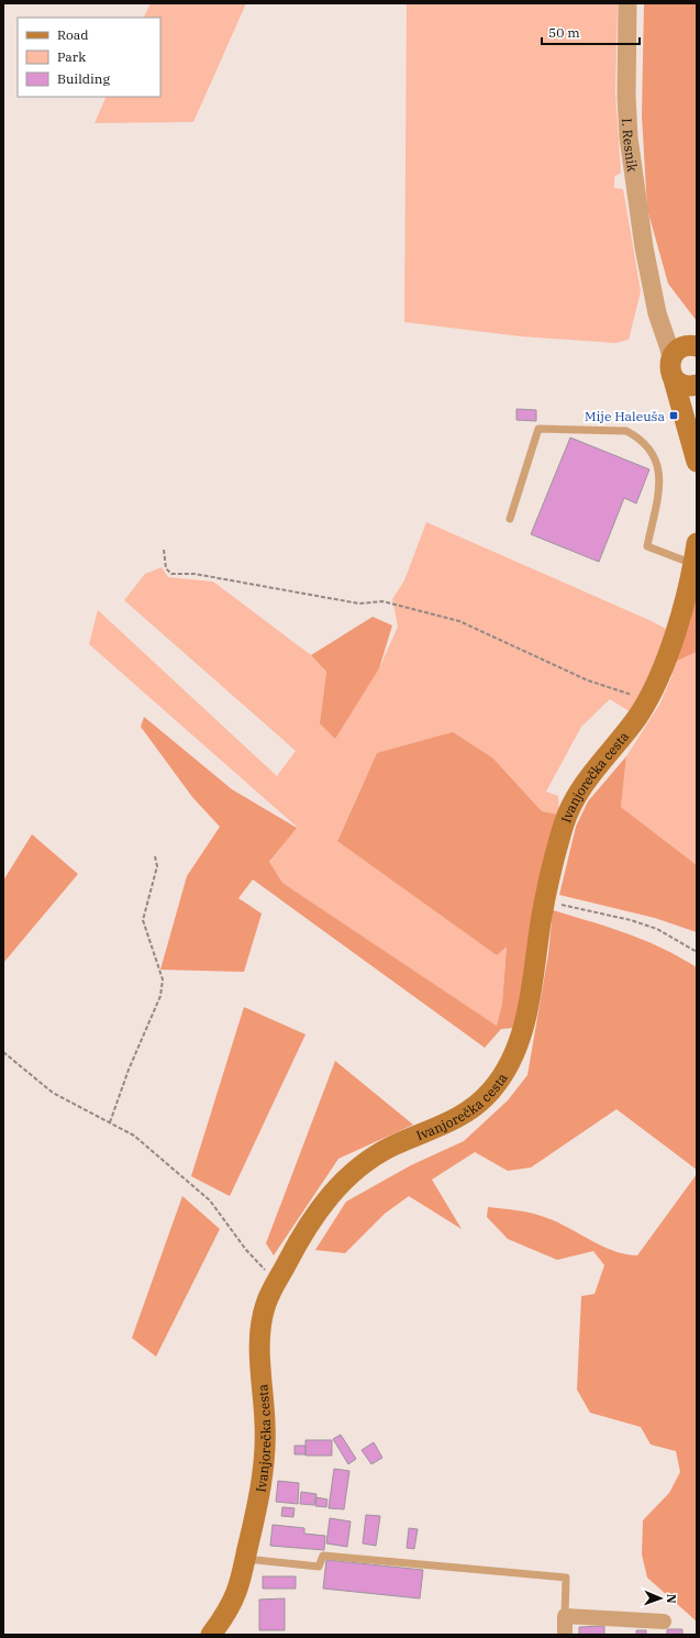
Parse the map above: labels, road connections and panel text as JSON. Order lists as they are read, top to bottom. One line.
{"streets":{"main road":["Ivanjorečka cesta"],"street":["I. Resnik"]},"places":{"transit":["Mije Haleuša"]},"legend":["Road","Park","Building"],"scale_bar":"50 m","north":"right"}
